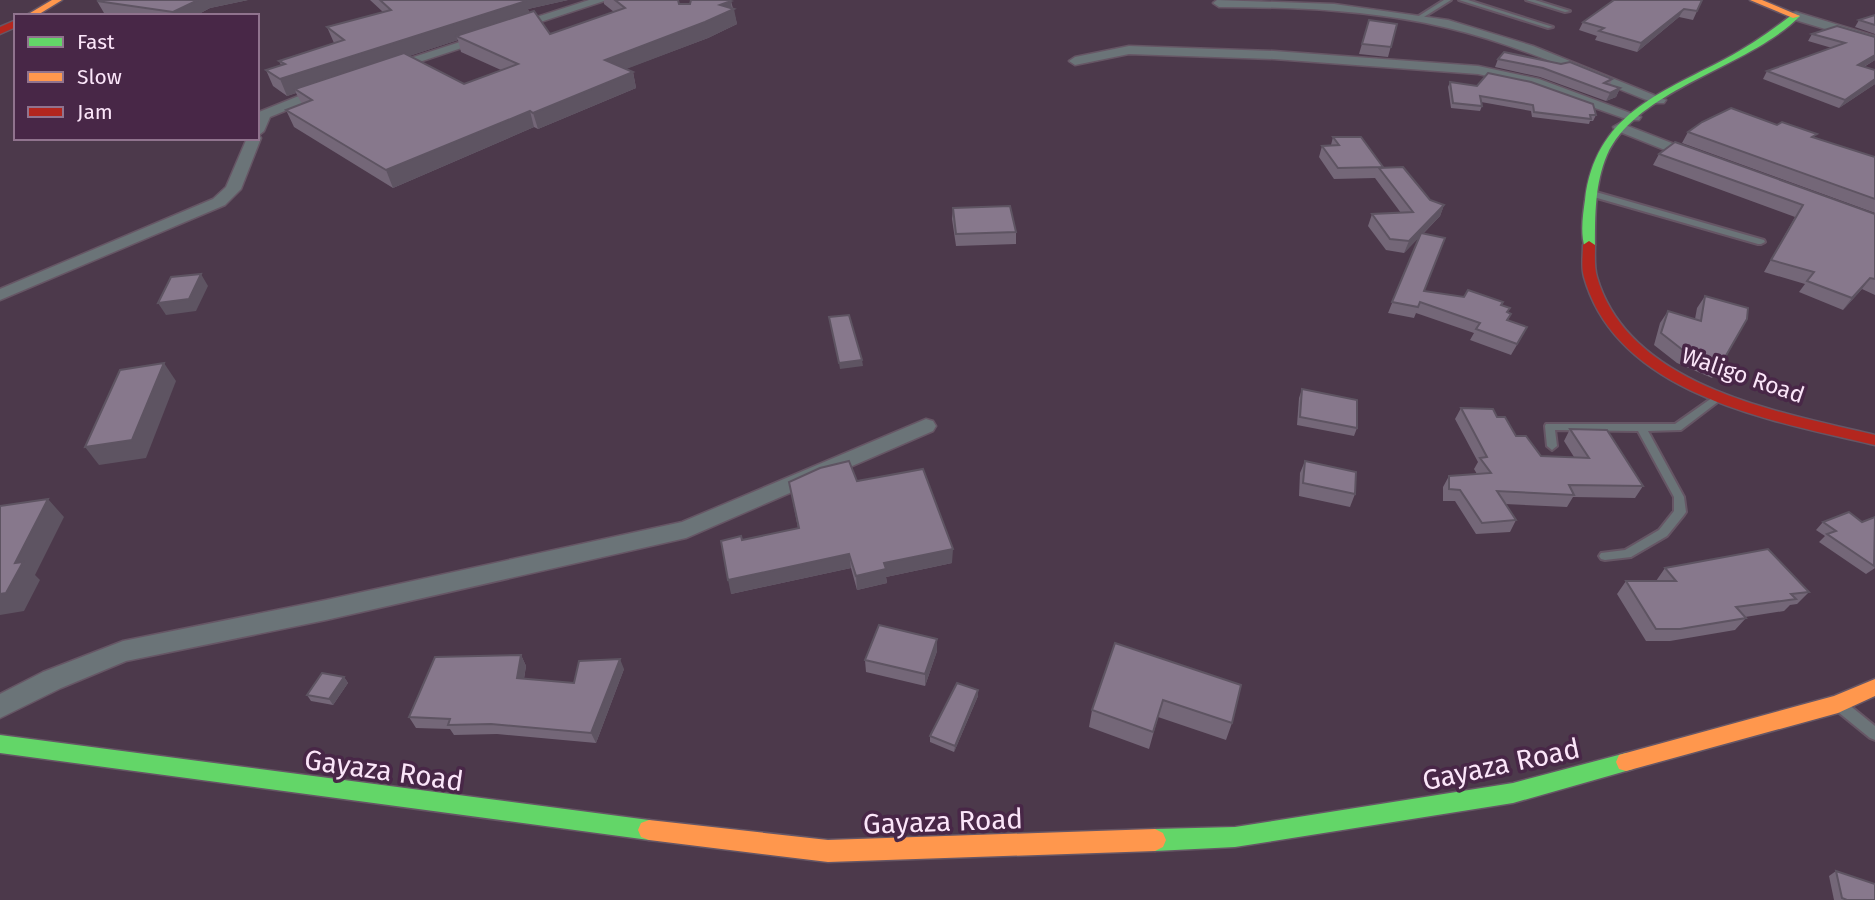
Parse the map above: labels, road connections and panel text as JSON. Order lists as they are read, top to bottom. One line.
{"streets":{"main road":["Waligo Road","Gayaza Road"]},"legend":["Fast","Slow","Jam"]}
